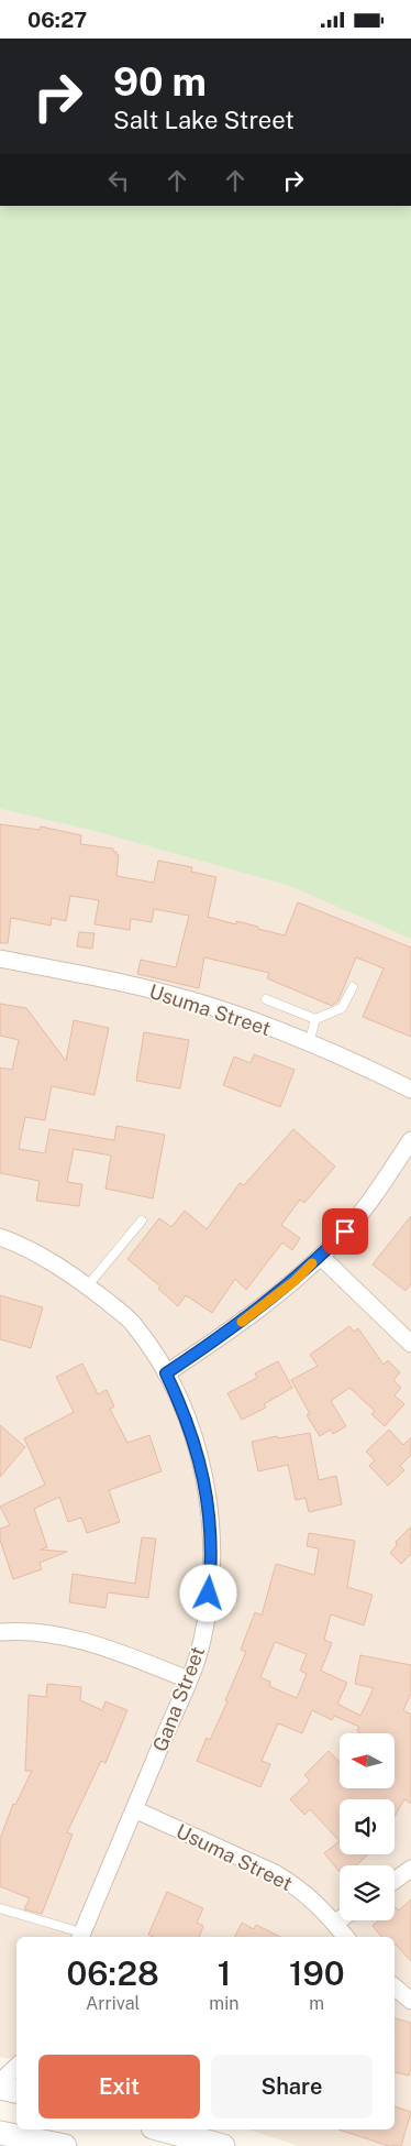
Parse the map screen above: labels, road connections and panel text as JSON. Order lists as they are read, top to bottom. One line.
{"streets":{"street":["Usuma Street","Gana Street"]},"crossings":[["Usuma Street","Gana Street"]],"north":"left","page":{"status":"06:27","turn":["90 m","Salt Lake Street"],"eta":["06:28","Arrival","1","min","190","m"],"buttons":["Exit","Share"]}}
